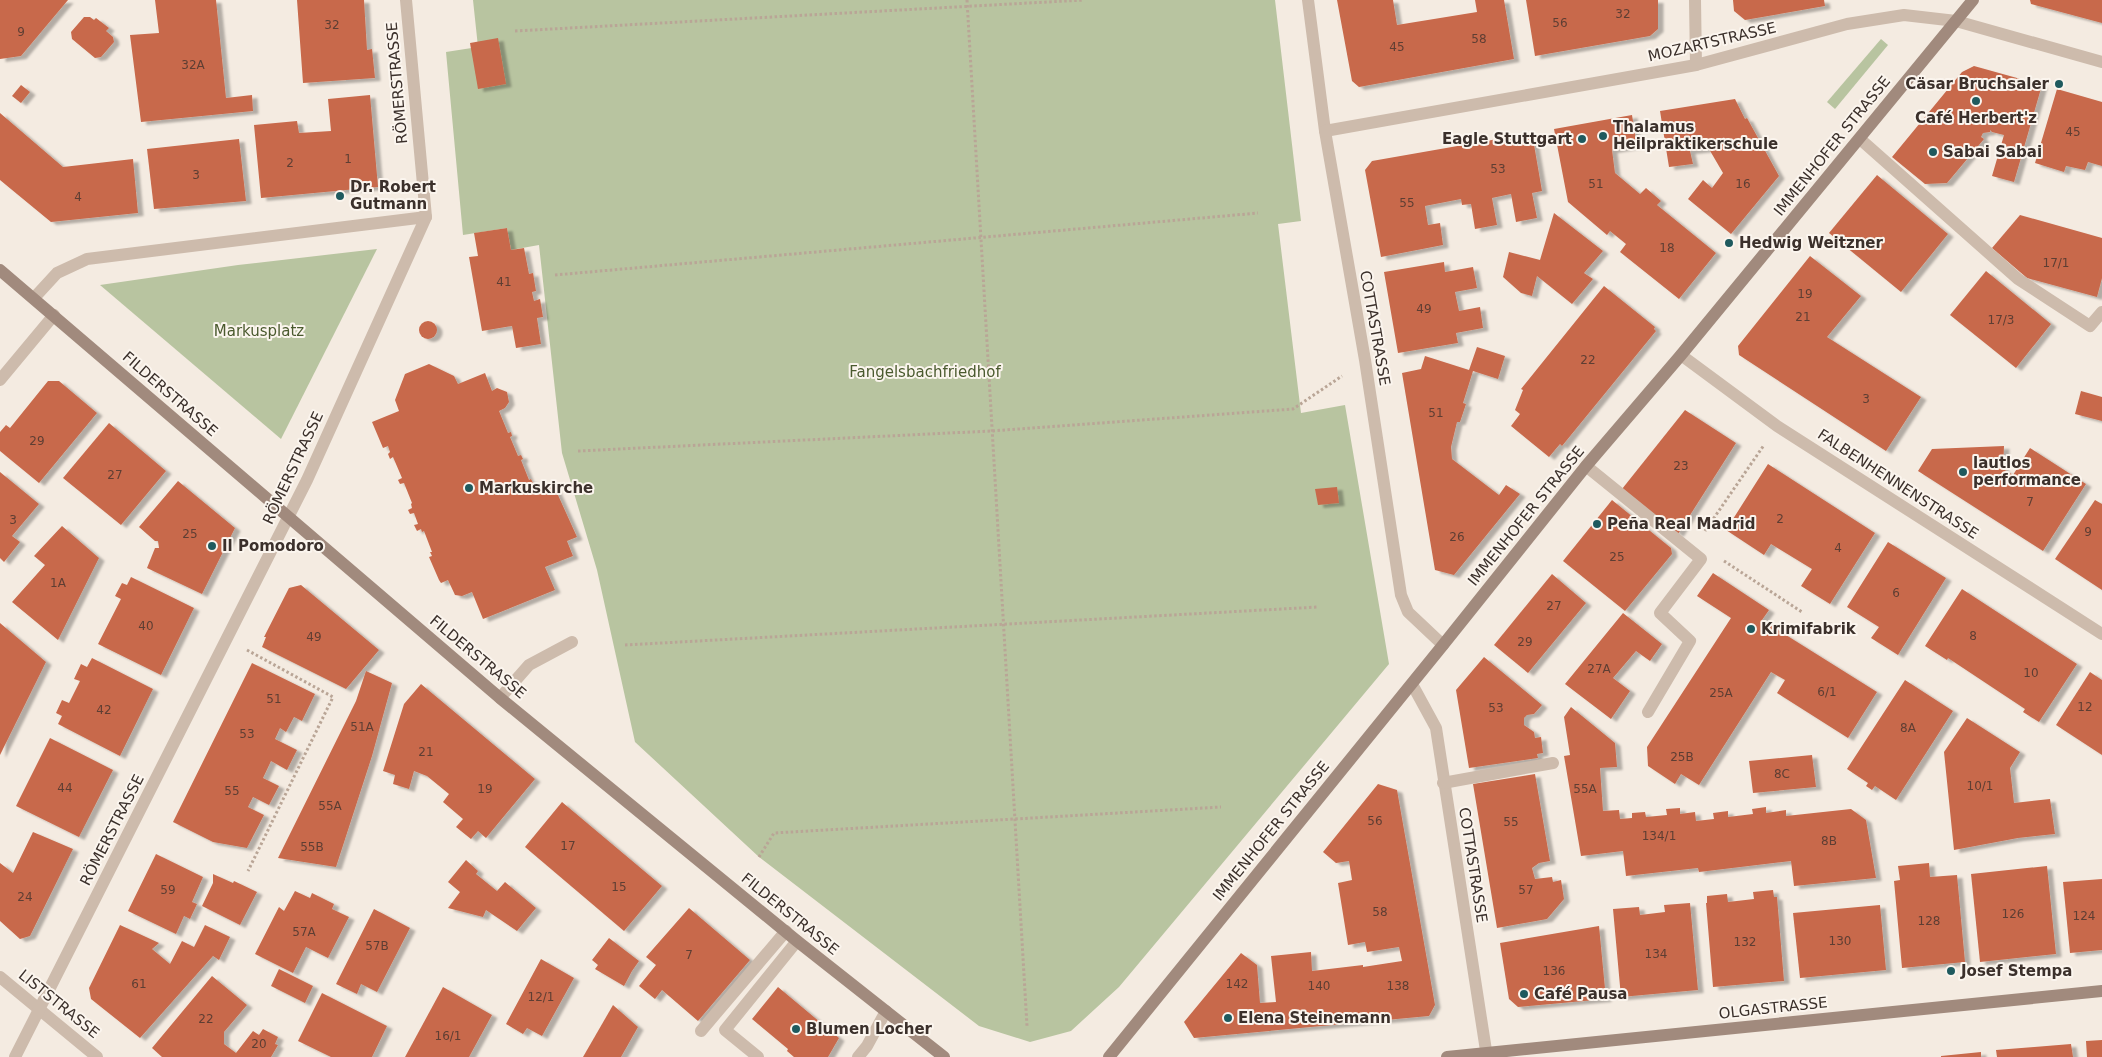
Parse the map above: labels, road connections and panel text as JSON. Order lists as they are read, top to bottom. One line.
{"streets":{"street":["MOZARTSTRASSE","RÖMERSTRASSE","IMMENHOFER STRASSE","COTTASTRASSE","FILDERSTRASSE","FALBENHENNENSTRASSE","LISTSTRASSE","OLGASTRASSE"]},"crossings":[["MOZARTSTRASSE","IMMENHOFER STRASSE"],["MOZARTSTRASSE","COTTASTRASSE"],["RÖMERSTRASSE","FILDERSTRASSE"],["RÖMERSTRASSE","LISTSTRASSE"],["IMMENHOFER STRASSE","COTTASTRASSE"],["IMMENHOFER STRASSE","FALBENHENNENSTRASSE"],["COTTASTRASSE","OLGASTRASSE"]],"parks":["Markusplatz","Fangelsbachfriedhof"],"places":["Cäsar Bruchsaler","Café Herbert'z","Thalamus Heilpraktikerschule","Eagle Stuttgart","Sabai Sabai","Dr. Robert Gutmann","Hedwig Weitzner","lautlos performance","Markuskirche","Peña Real Madrid","Il Pomodoro","Krimifabrik","Josef Stempa","Café Pausa","Elena Steinemann","Blumen Locher"],"house_numbers":["32","56","32","9","58","45","32A","45","1","2","53","3","51","16","4","55","18","17/1","41","19","49","21","17/3","22","3","51","29","23","27","7","2","3","9","25","26","4","25","1A","6","27","40","8","49","29","27A","10","6/1","25A","51","12","53","42","51A","8A","53","21","25B","8C","10/1","44","19","55A","55","55A","56","55","134/1","8B","17","55B","15","59","57","24","58","126","124","128","57A","130","132","57B","134","7","136","61","142","140","138","12/1","22","16/1","20"]}
